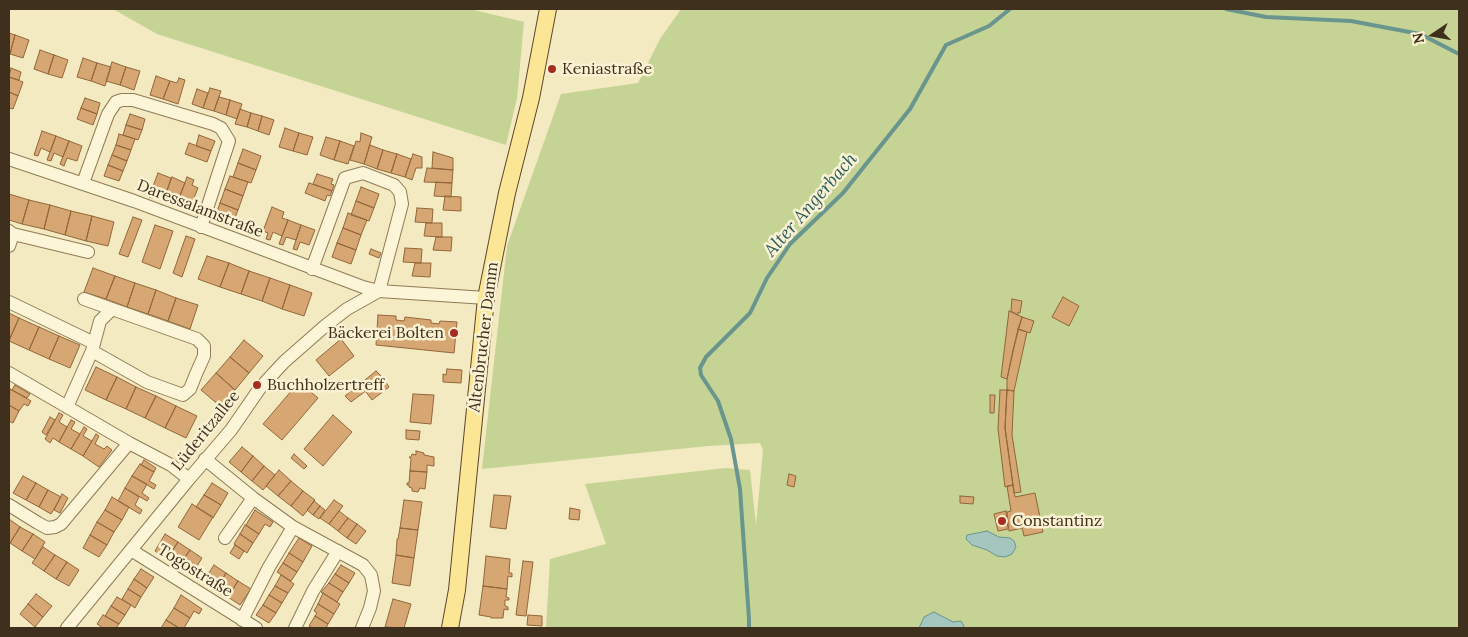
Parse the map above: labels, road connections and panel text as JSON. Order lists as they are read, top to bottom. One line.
{"streets":{"main road":["Altenbrucher Damm"],"street":["Daressalamstraße","Lüderitzallee","Togostraße"]},"crossings":[["Daressalamstraße","Lüderitzallee"],["Lüderitzallee","Togostraße"]],"water":["Alter Angerbach"],"places":["Keniastraße","Bäckerei Bolten","Buchholzertreff","Constantinz"],"north":"left"}
